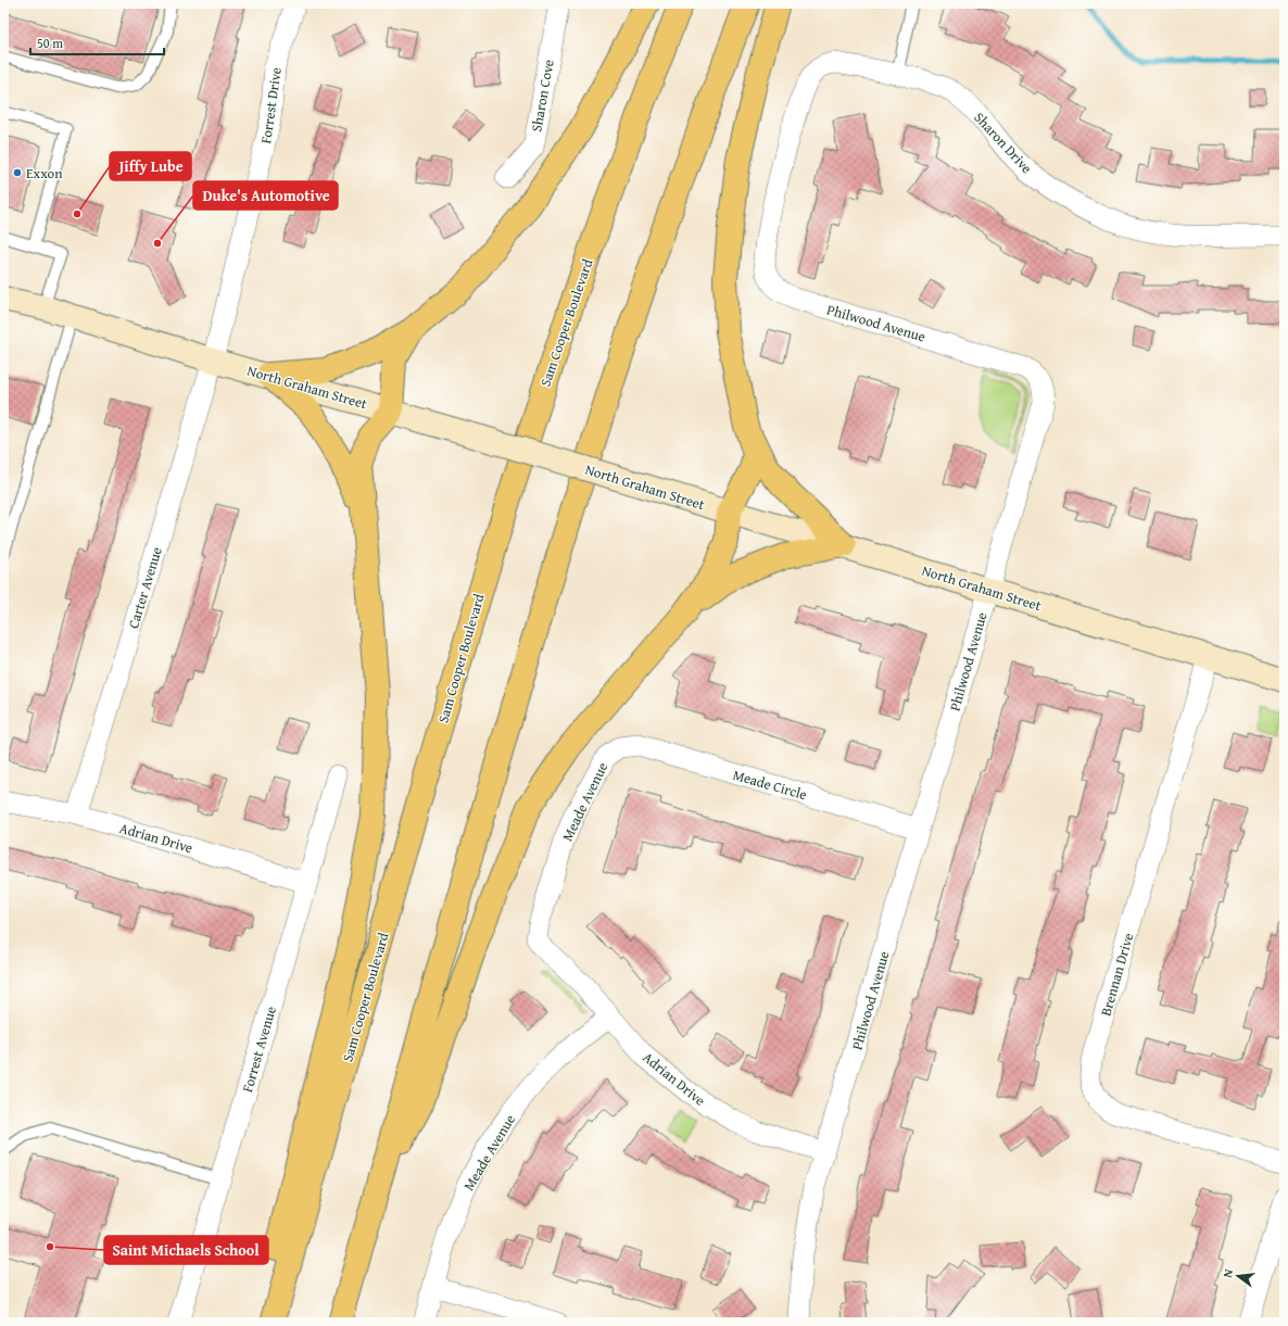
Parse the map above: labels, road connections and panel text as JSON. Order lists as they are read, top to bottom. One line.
{"streets":{"highway":["Sam Cooper Boulevard"],"main road":["North Graham Street"],"street":["Sharon Cove","Forrest Drive","Sharon Drive","Philwood Avenue","Carter Avenue","Meade Circle","Meade Avenue","Adrian Drive","Brennan Drive","Forrest Avenue"]},"crossings":[["Forrest Drive","North Graham Street"],["Forrest Drive","Carter Avenue"],["Sharon Drive","Philwood Avenue"],["Philwood Avenue","North Graham Street"],["Philwood Avenue","Meade Circle"],["Philwood Avenue","Adrian Drive"],["North Graham Street","Carter Avenue"],["North Graham Street","Brennan Drive"],["Carter Avenue","Adrian Drive"],["Meade Circle","Meade Avenue"],["Meade Avenue","Adrian Drive"],["Adrian Drive","Forrest Avenue"]],"places":["Exxon","Jiffy Lube","Duke's Automotive","Saint Michaels School"],"scale_bar":"50 m","north":"left"}
